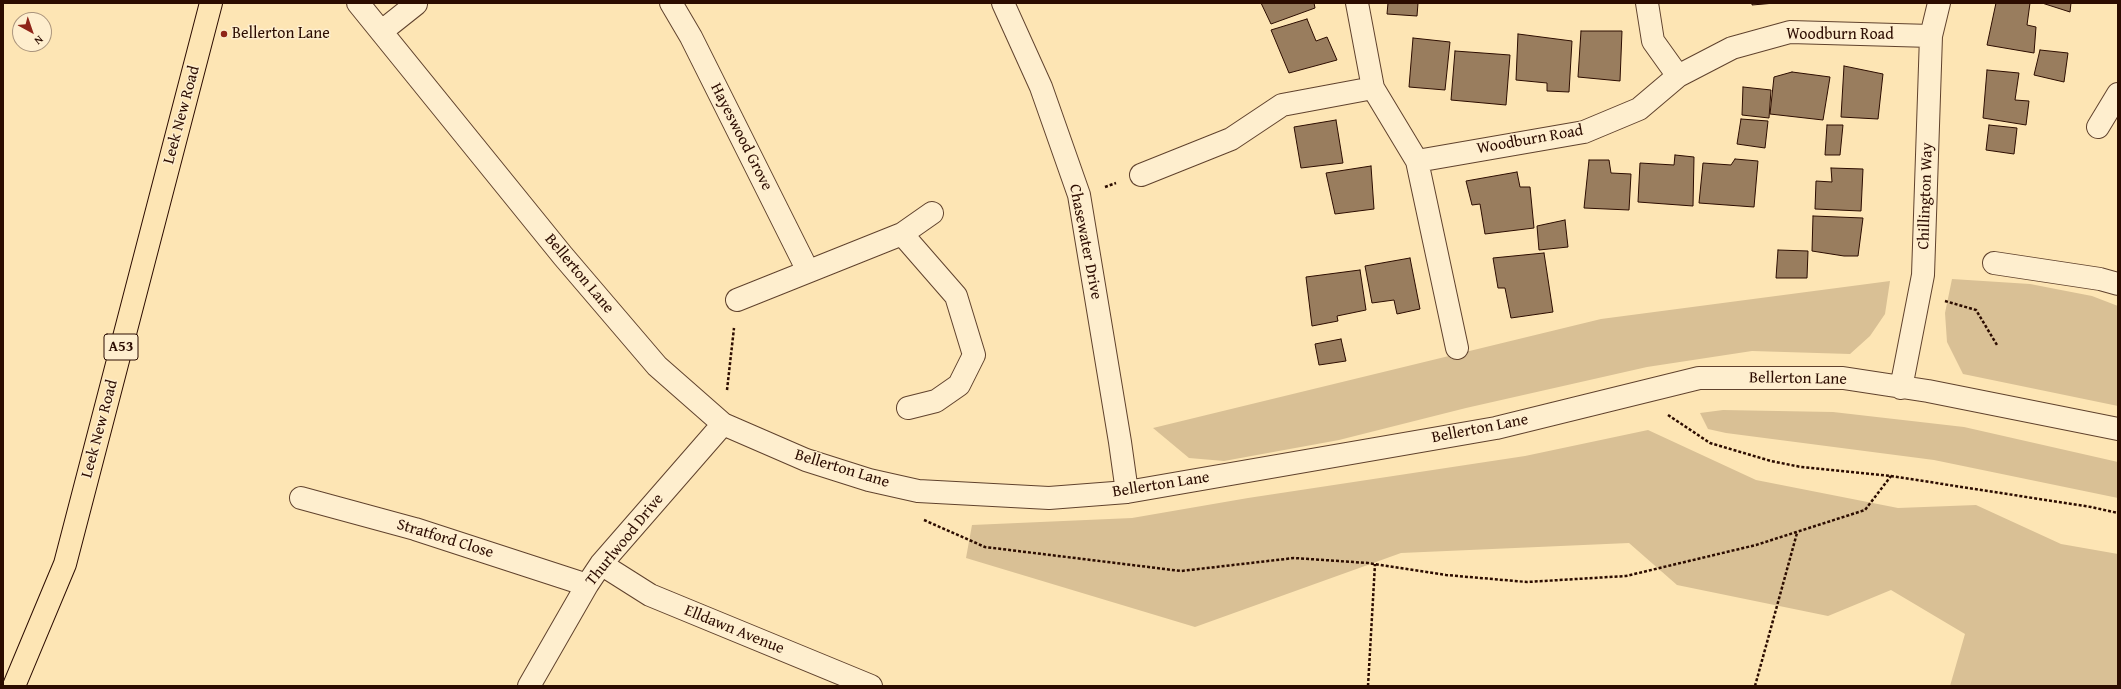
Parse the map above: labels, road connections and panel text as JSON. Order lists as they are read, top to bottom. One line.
{"streets":{"highway":["Leek New Road","A53"],"street":["Woodburn Road","Hayeswood Grove","Chillington Way","Chasewater Drive","Bellerton Lane","Stratford Close","Thurlwood Drive","Elldawn Avenue"]},"crossings":[["Woodburn Road","Chillington Way"],["Chillington Way","Bellerton Lane"],["Chasewater Drive","Bellerton Lane"],["Bellerton Lane","Thurlwood Drive"],["Stratford Close","Thurlwood Drive"],["Thurlwood Drive","Elldawn Avenue"]],"places":["Bellerton Lane"],"north":"bottom right"}
